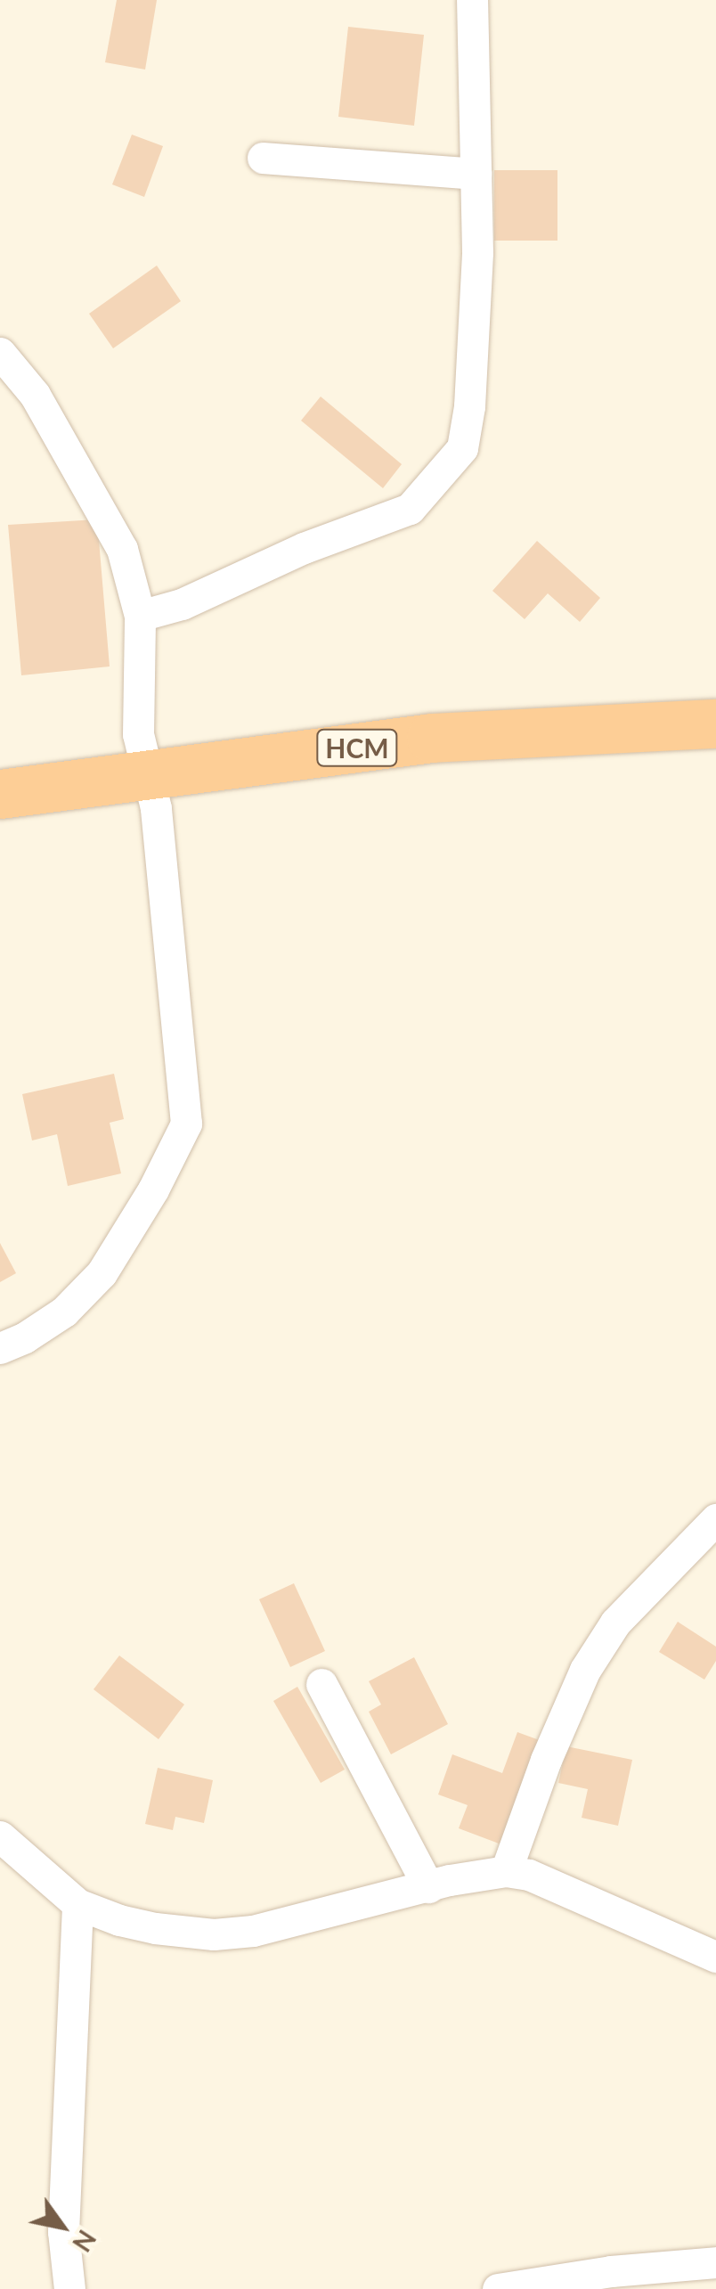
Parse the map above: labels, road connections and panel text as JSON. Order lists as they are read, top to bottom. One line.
{"streets":{"highway":["HCM"]},"north":"bottom right"}
